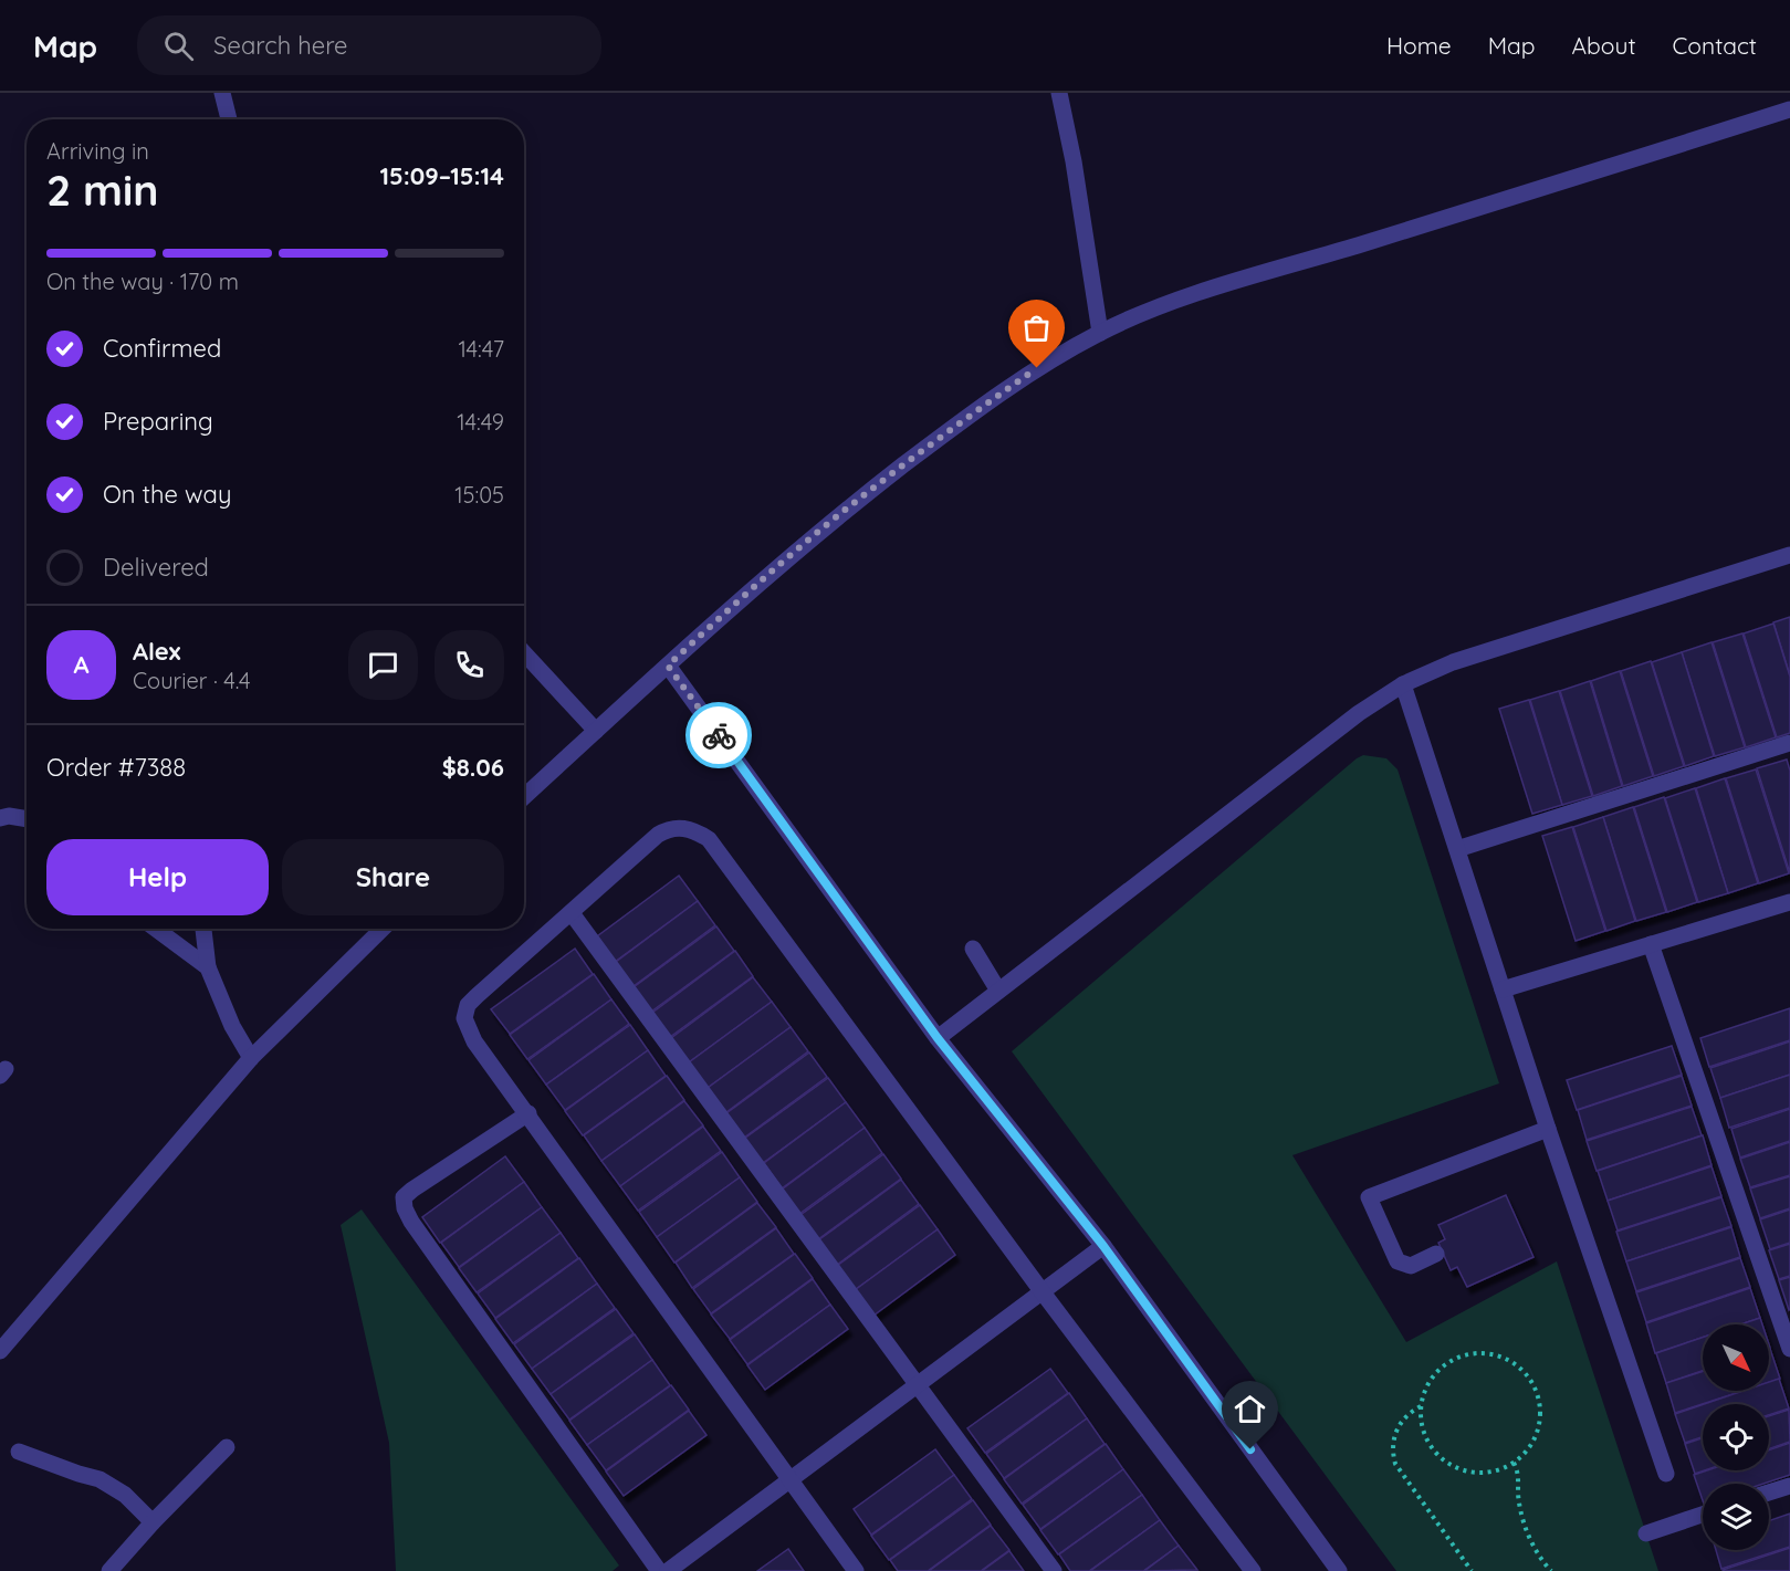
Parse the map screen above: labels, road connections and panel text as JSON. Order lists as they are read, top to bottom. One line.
{"north":"bottom right","page":{"header":"Map","search":"Search here","nav":["Home","Map","About","Contact"],"heading":["2 min","Arriving in","15:09–15:14"],"panel":["Alex","Courier · 4.4","Order #7388","$8.06"],"bar":"On the way · 170 m","list":[["Confirmed","14:47"],["Preparing","14:49"],["On the way","15:05"],"Delivered"],"round":"A","buttons":["Help","Share"]}}
